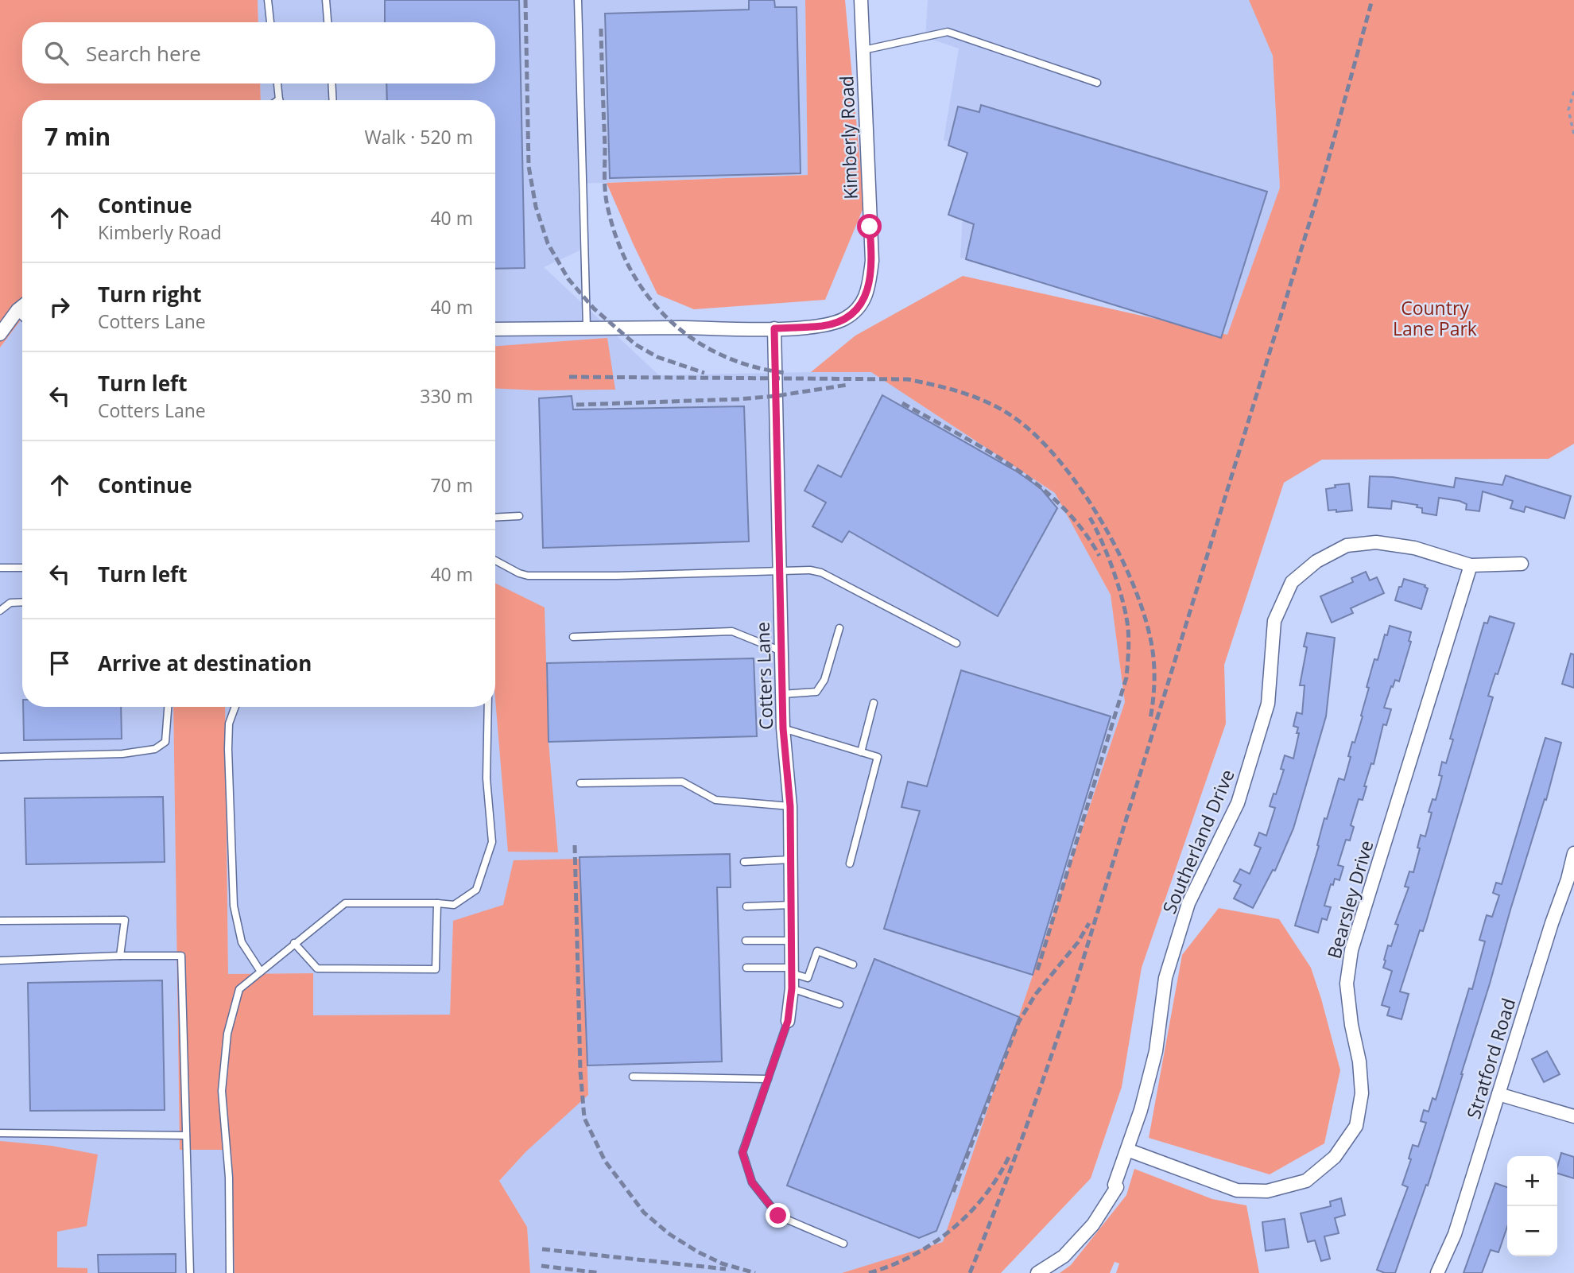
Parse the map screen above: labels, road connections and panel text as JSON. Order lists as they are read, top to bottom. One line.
{"streets":{"street":["Kimberly Road","Cotters Lane","Southerland Drive","Bearsley Drive","Stratford Road"]},"crossings":[["Kimberly Road","Cotters Lane"],["Southerland Drive","Bearsley Drive"]],"parks":["Country Lane Park"],"page":{"search":"Search here","heading":["7 min","Walk · 520 m"],"list":[["Continue","Kimberly Road","40 m"],["Turn right","Cotters Lane","40 m"],["Turn left","Cotters Lane","330 m"],["Continue","70 m"],["Turn left","40 m"],"Arrive at destination"],"map_buttons":["+","−"]}}
